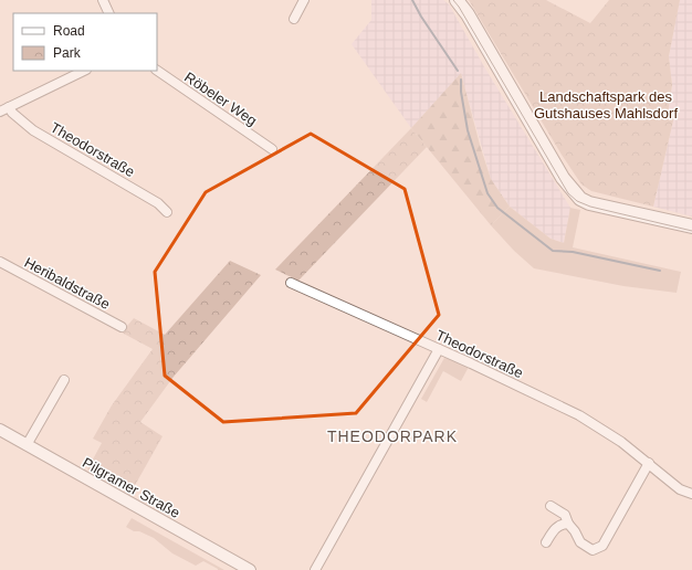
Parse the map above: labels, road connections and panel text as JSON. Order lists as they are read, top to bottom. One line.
{"streets":{"street":["Röbeler Weg","Theodorstraße","Heribaldstraße","Pilgramer Straße"]},"districts":["THEODORPARK"],"parks":["Landschaftspark des Gutshauses Mahlsdorf"],"legend":["Road","Park"]}
